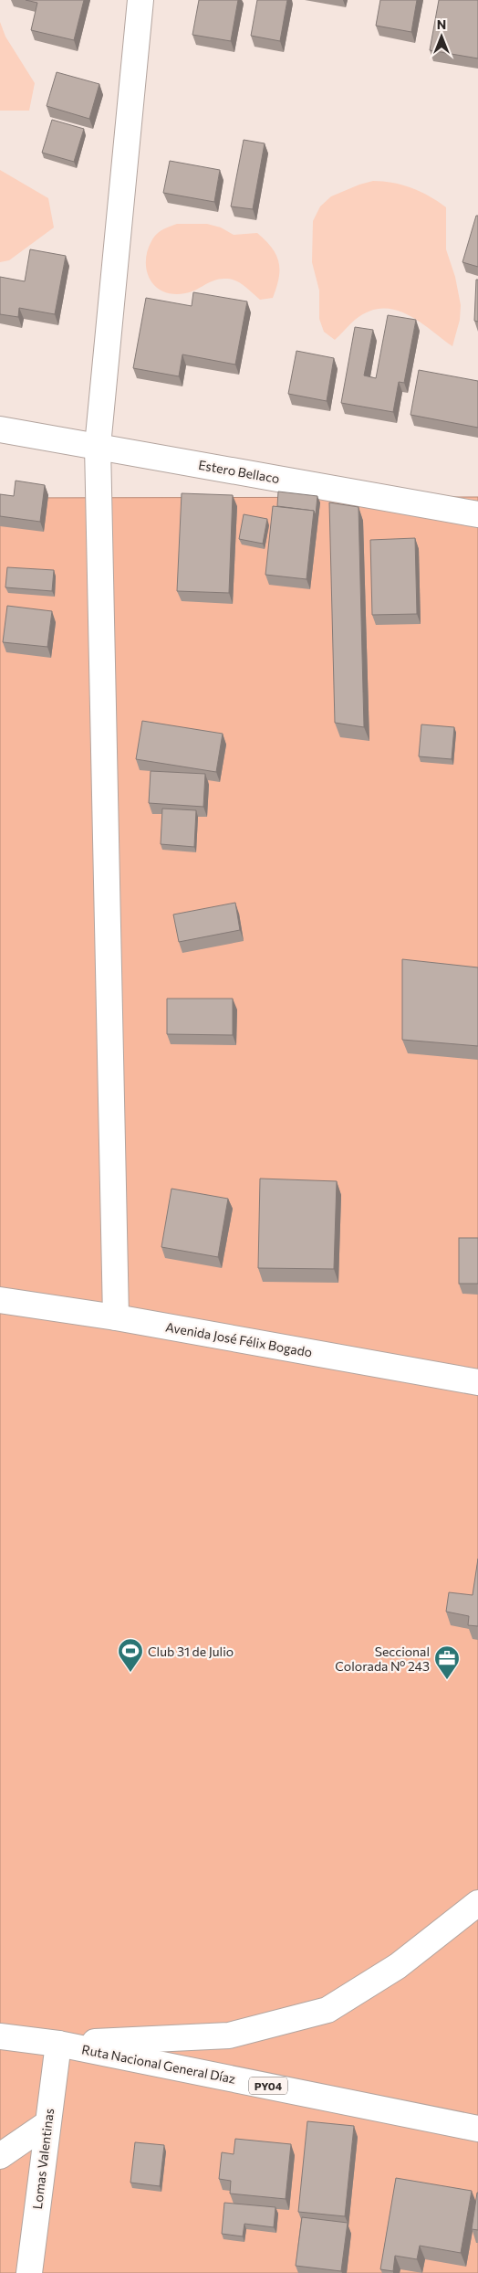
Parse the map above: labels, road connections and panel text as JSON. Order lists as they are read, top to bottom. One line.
{"streets":{"main road":["Estero Bellaco","Avenida José Félix Bogado","Ruta Nacional General Díaz","PY04","Lomas Valentinas"]},"crossings":[["Ruta Nacional General Díaz","Lomas Valentinas"]],"places":{"sports":["Club 31 de Julio"],"office":["Seccional Colorada Nº 243"]},"north":"top"}
